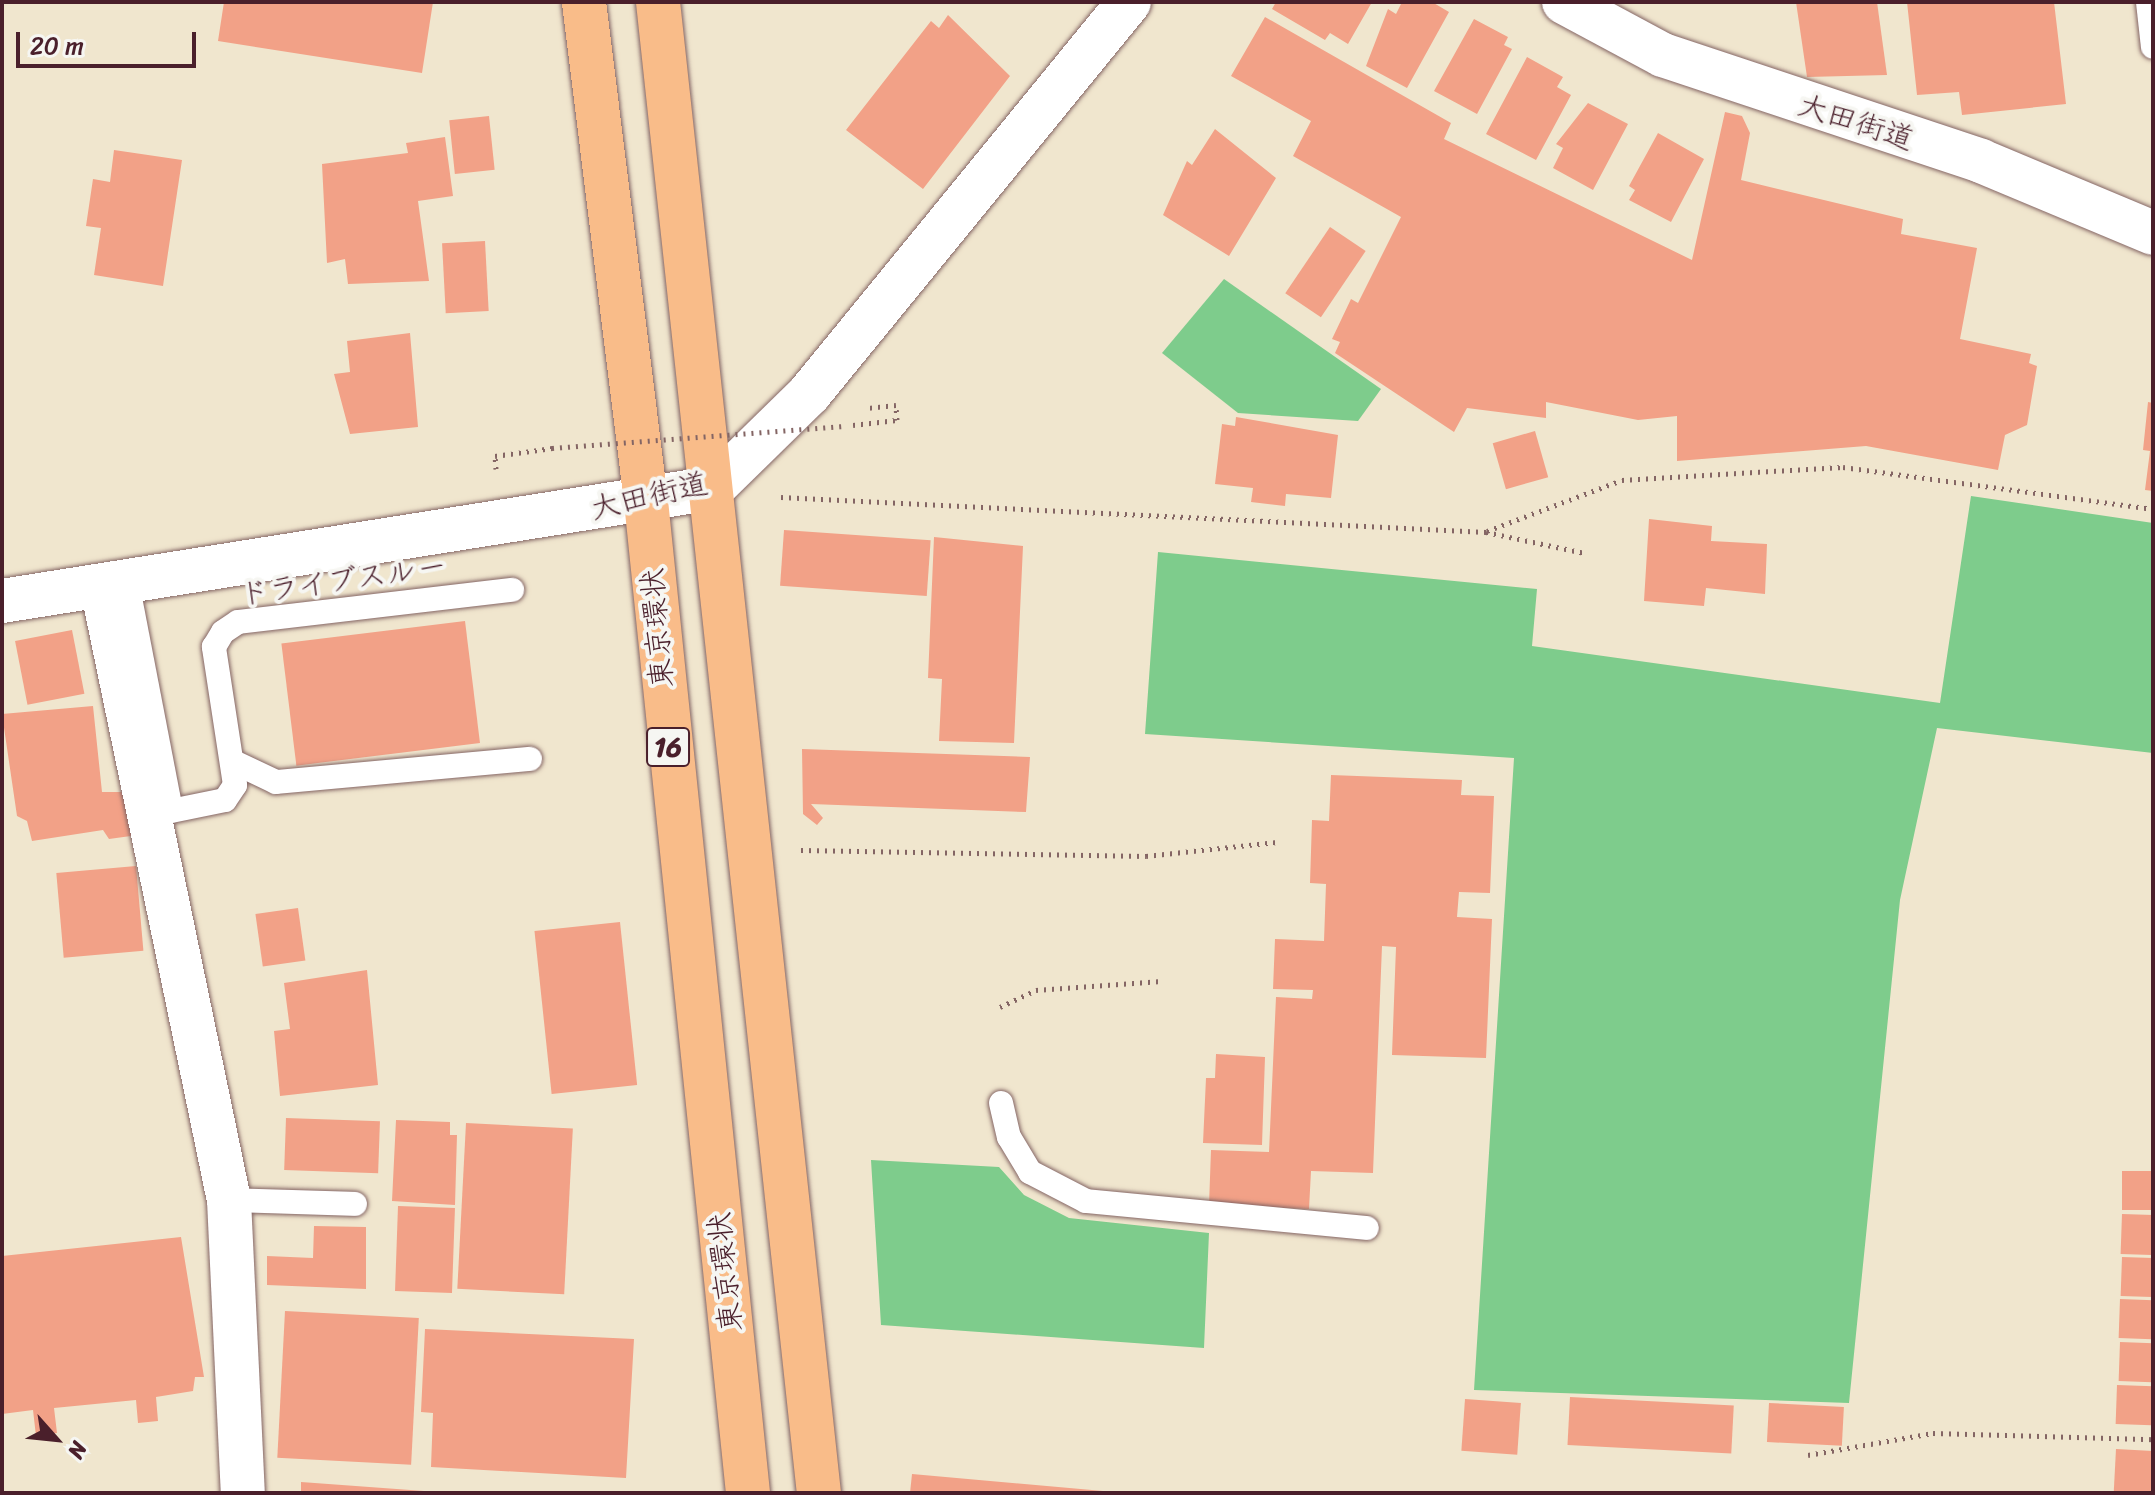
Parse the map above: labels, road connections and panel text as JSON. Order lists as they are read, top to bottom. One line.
{"streets":{"highway":["東京環状","16"],"street":["大田街道"],"lane":["ドライブスルー"]},"crossings":[["大田街道","ドライブスルー"],["大田街道","東京環状"]],"scale_bar":"20 m","north":"bottom right"}
